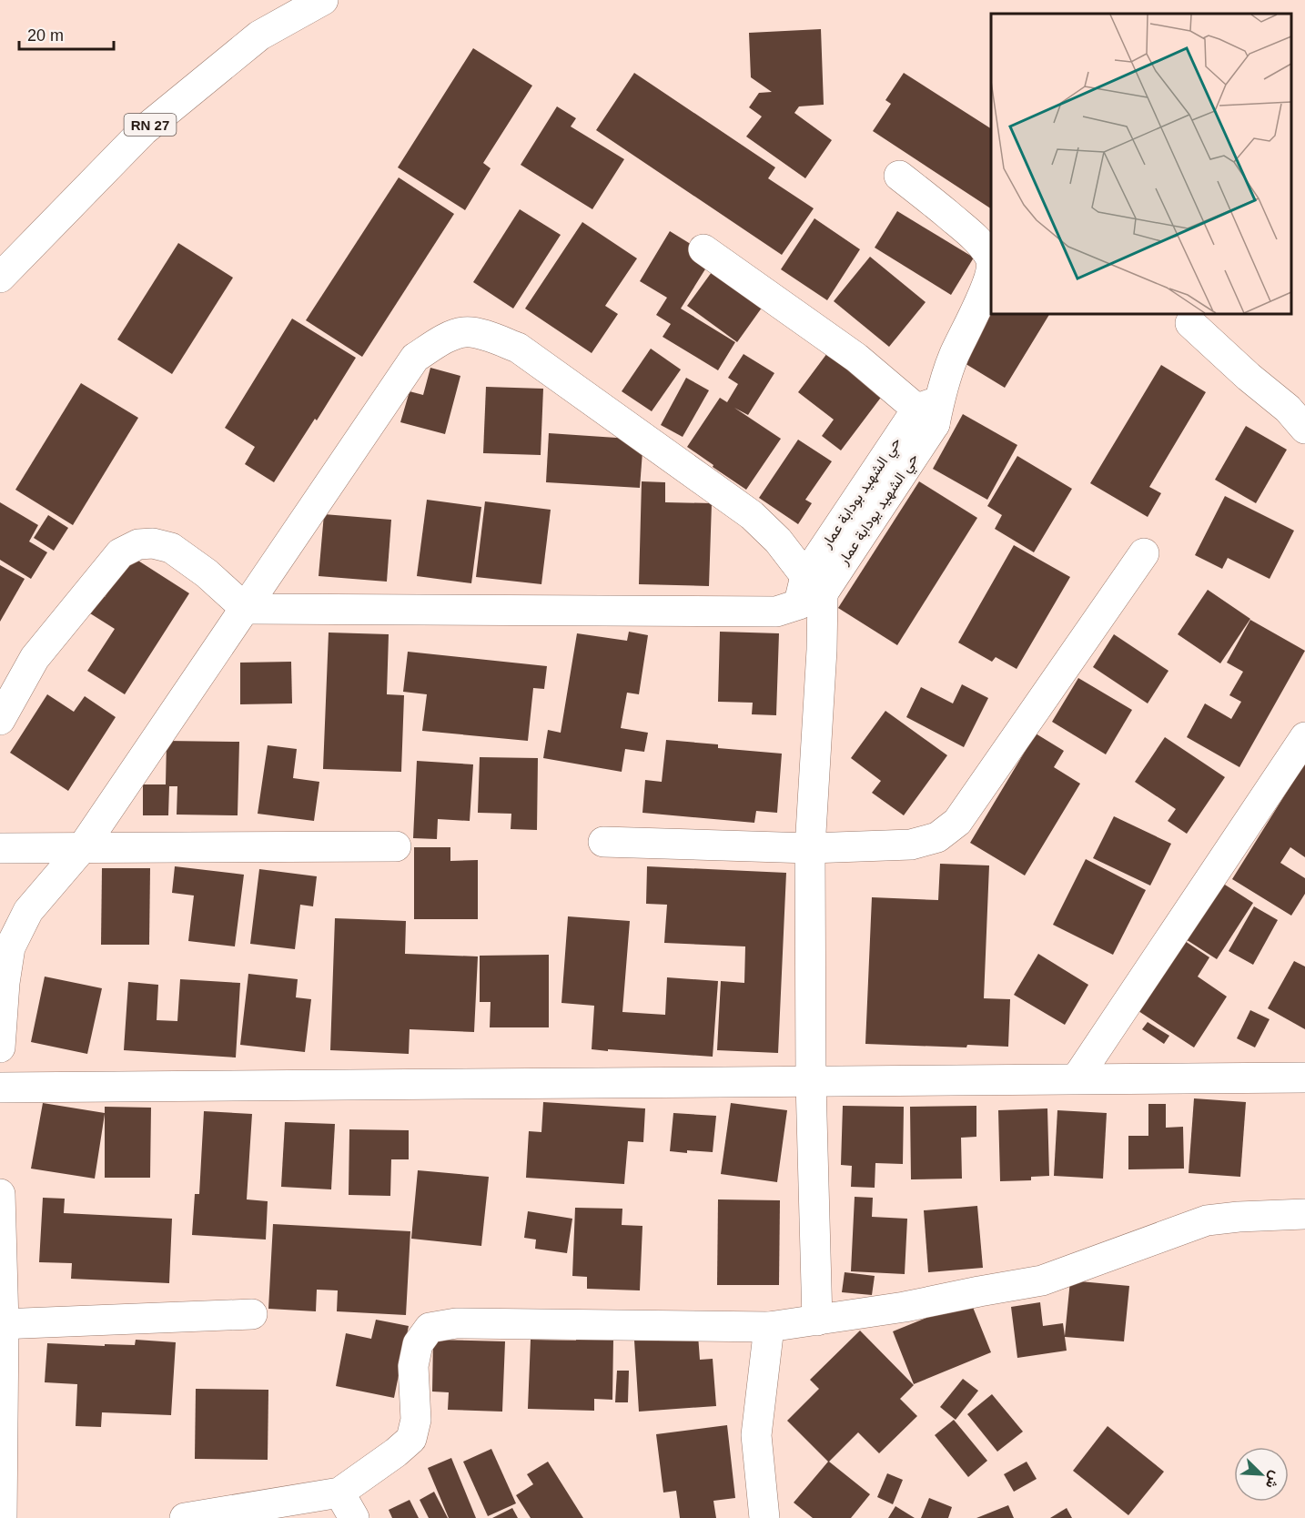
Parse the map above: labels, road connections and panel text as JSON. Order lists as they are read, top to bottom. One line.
{"streets":{"street":["RN 27","حي الشهيد يودابة عمار"]},"scale_bar":"20 m","north":"bottom right"}
